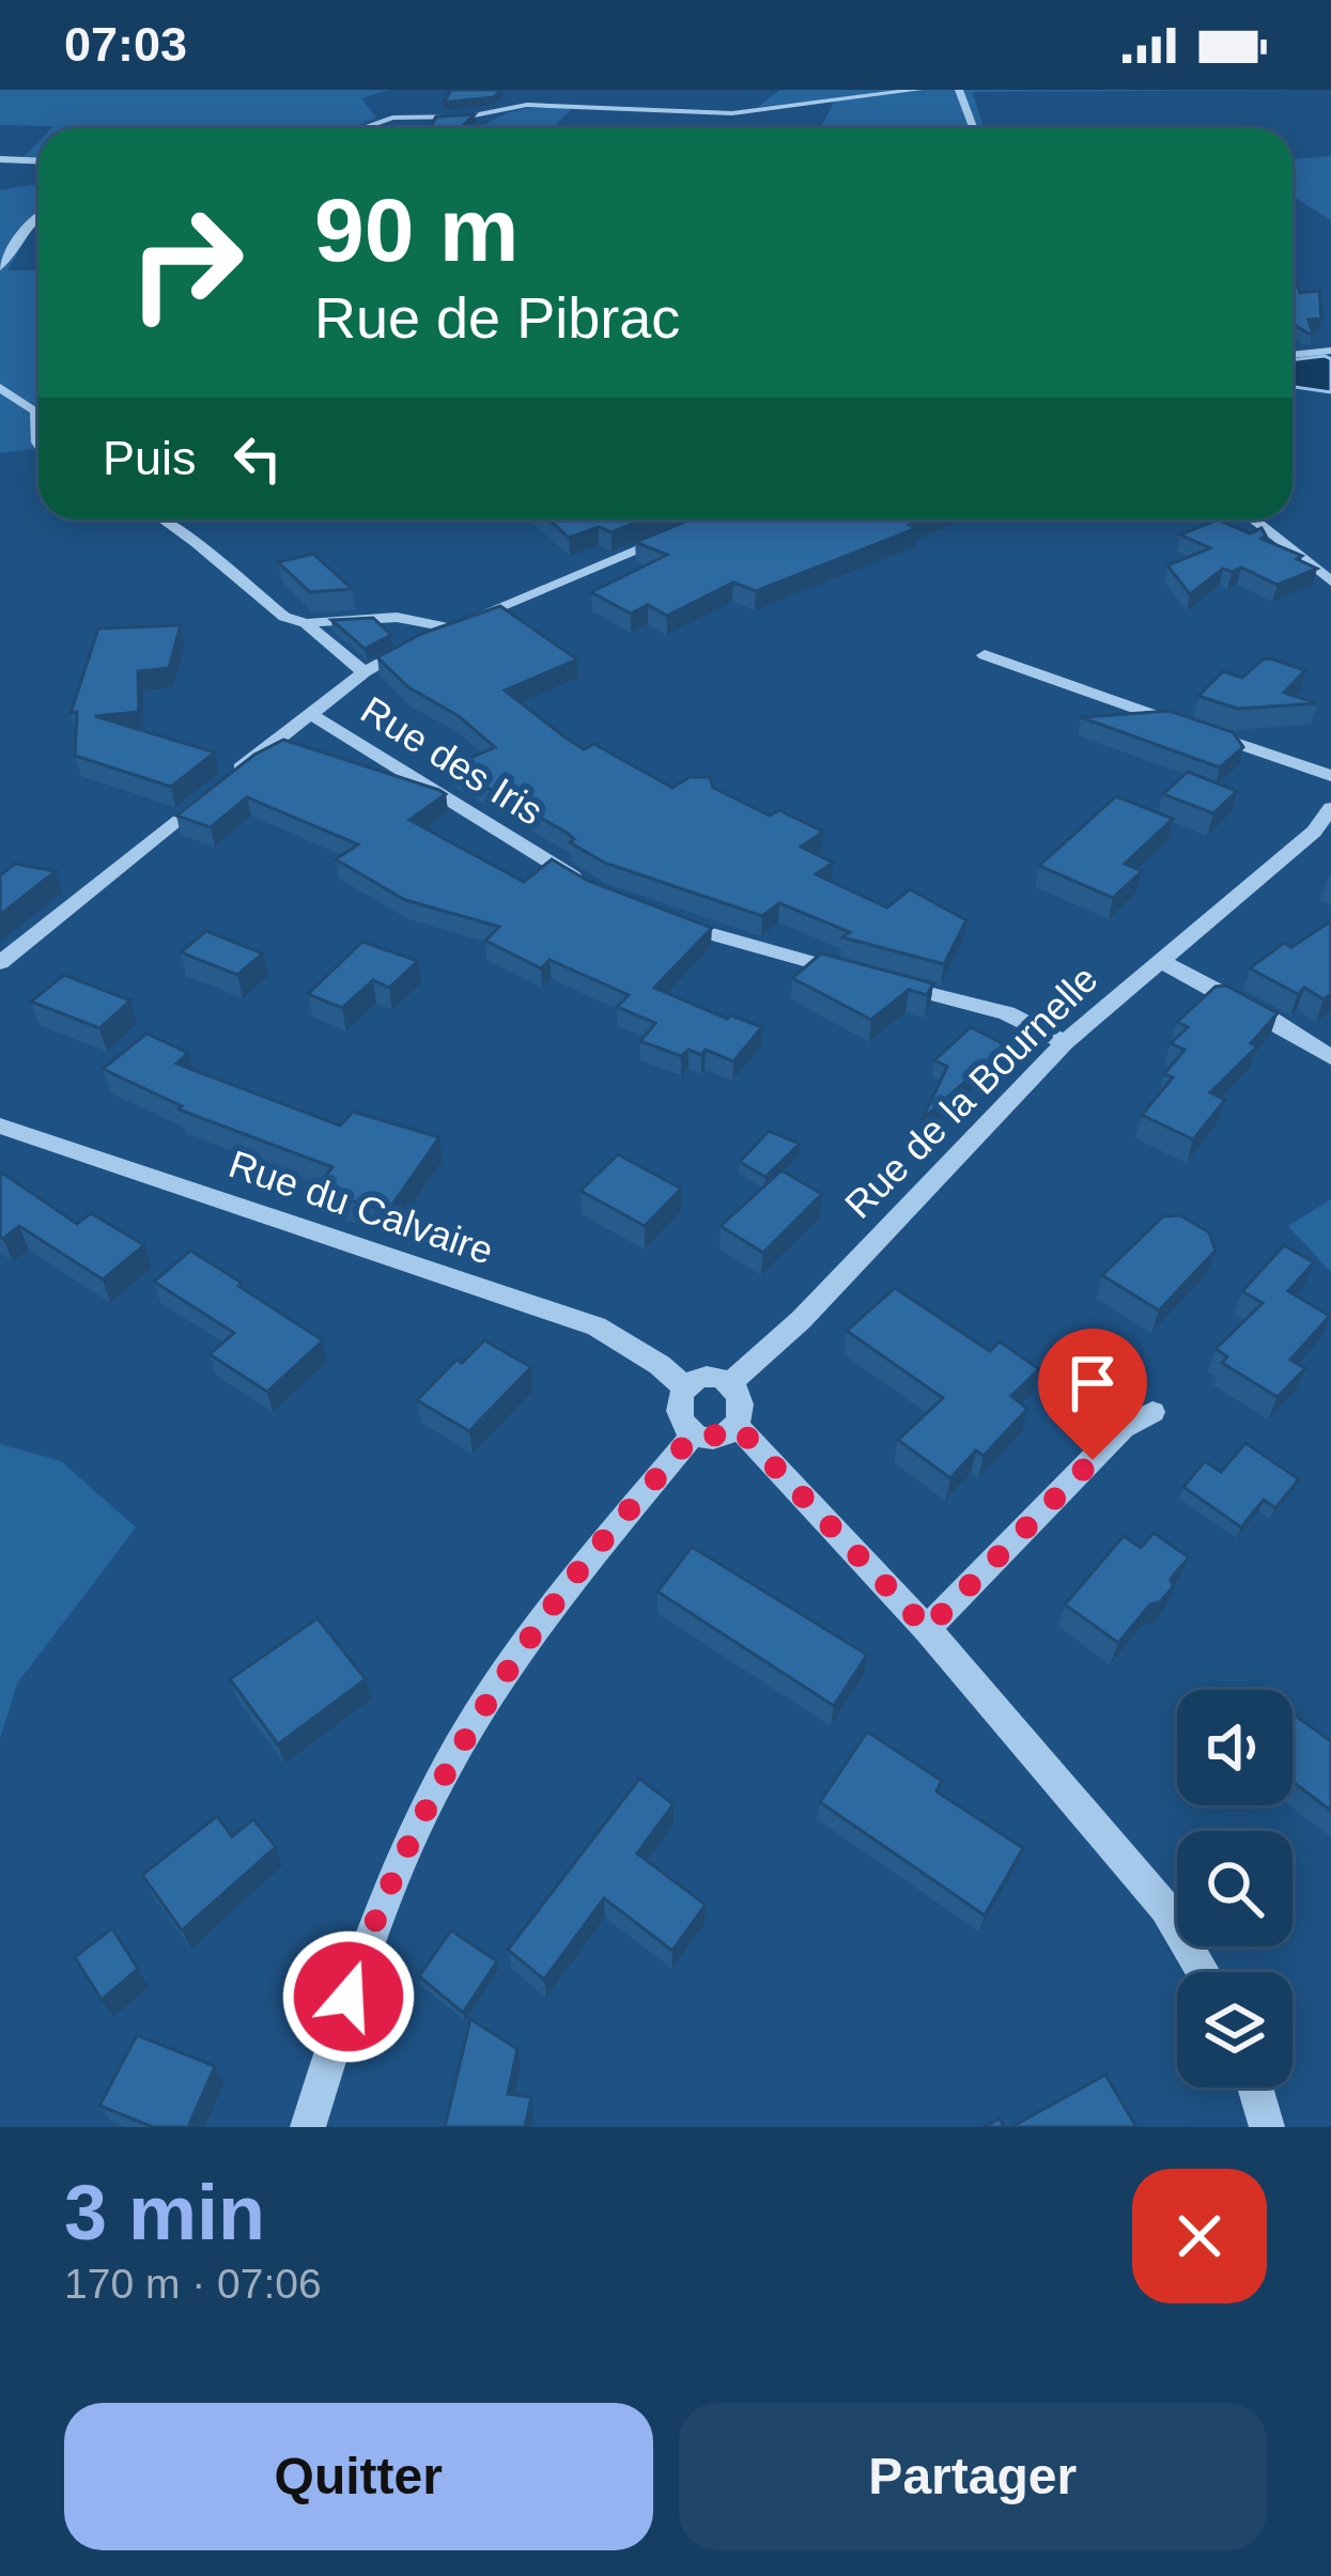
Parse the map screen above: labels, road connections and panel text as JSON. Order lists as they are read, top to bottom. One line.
{"streets":{"street":["Rue des Iris","Rue de la Bournelle","Rue du Calvaire"]},"crossings":[["Rue de la Bournelle","Rue du Calvaire"]],"page":{"status":"07:03","turn":["90 m","Rue de Pibrac"],"then":"Puis","heading":["3 min","170 m · 07:06"],"buttons":["Quitter","Partager"]}}
